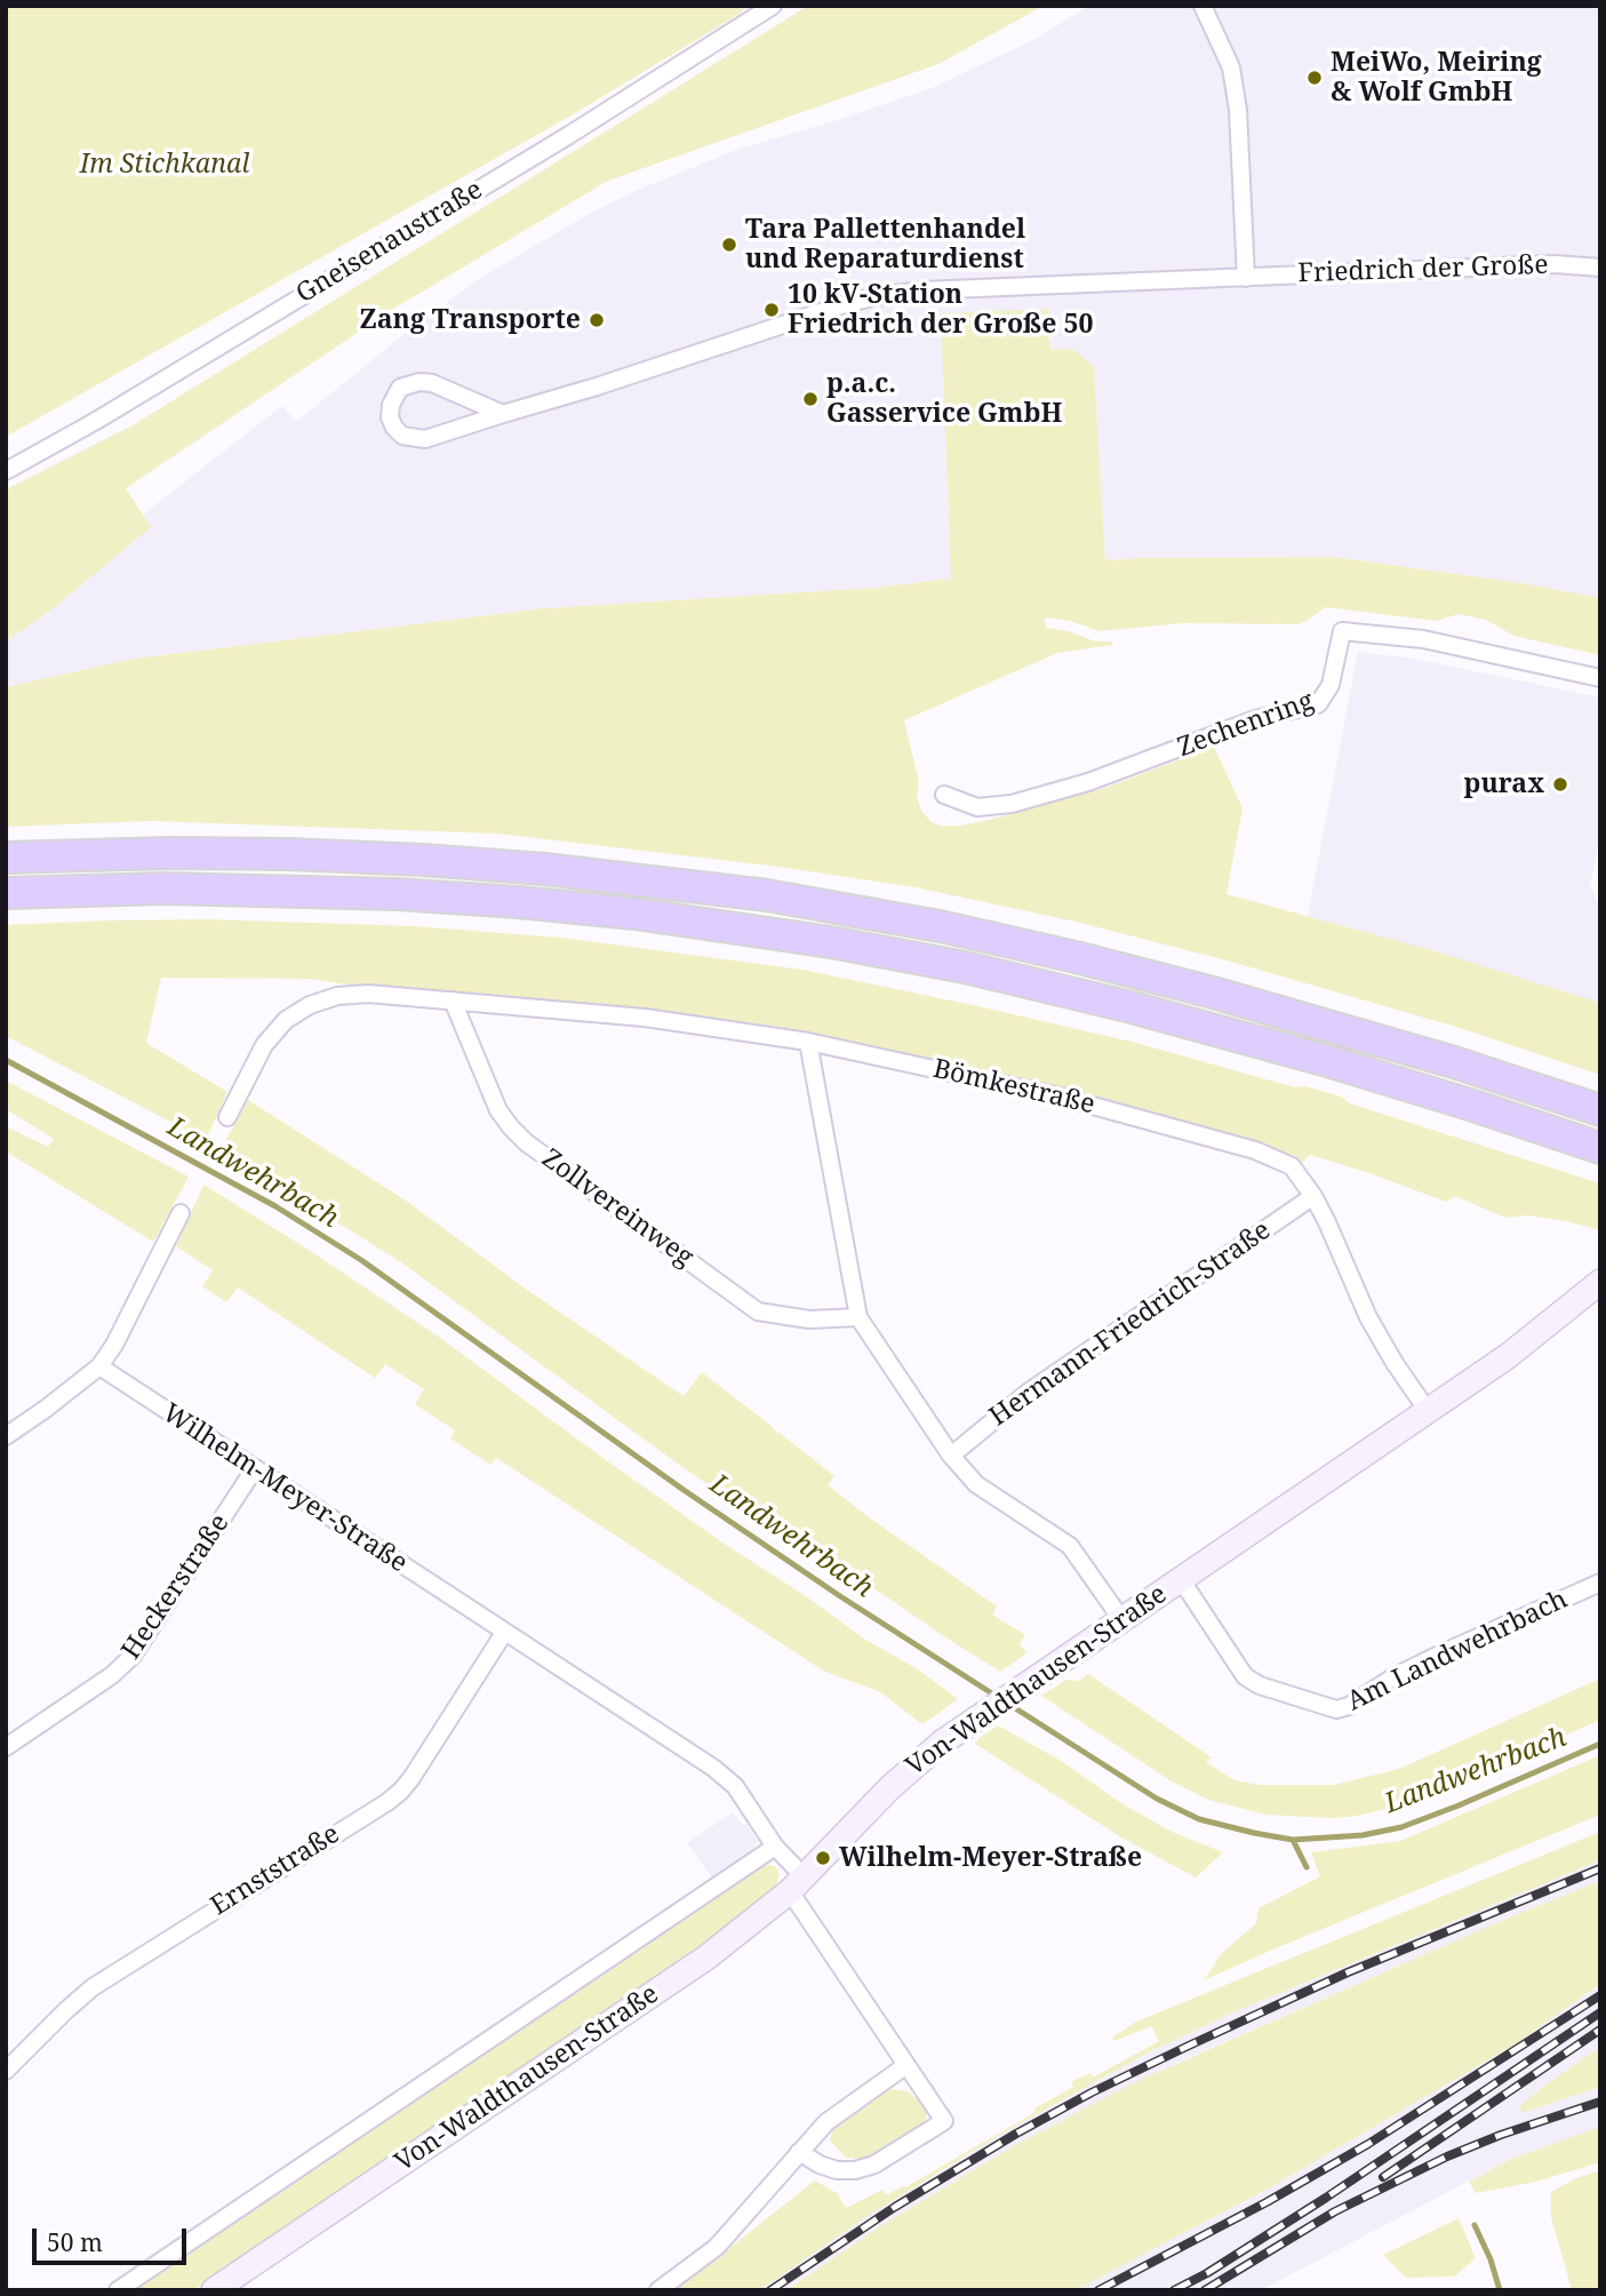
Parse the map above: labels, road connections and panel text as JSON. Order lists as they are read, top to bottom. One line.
{"streets":{"street":["Gneisenaustraße","Friedrich der Große","Zechenring","Bömkestraße","Zollvereinweg","Hermann-Friedrich-Straße","Wilhelm-Meyer-Straße","Heckerstraße","Am Landwehrbach","Von-Waldthausen-Straße","Ernststraße"]},"crossings":[["Bömkestraße","Zollvereinweg"],["Bömkestraße","Hermann-Friedrich-Straße"],["Bömkestraße","Von-Waldthausen-Straße"],["Wilhelm-Meyer-Straße","Heckerstraße"],["Wilhelm-Meyer-Straße","Von-Waldthausen-Straße"],["Wilhelm-Meyer-Straße","Ernststraße"],["Am Landwehrbach","Von-Waldthausen-Straße"]],"water":["Landwehrbach"],"parks":["Im Stichkanal"],"places":["MeiWo, Meiring & Wolf GmbH","Tara Pallettenhandel und Reparaturdienst","10 kV-Station Friedrich der Große 50","Zang Transporte","p.a.c. Gasservice GmbH","purax","Wilhelm-Meyer-Straße"],"scale_bar":"50 m"}
